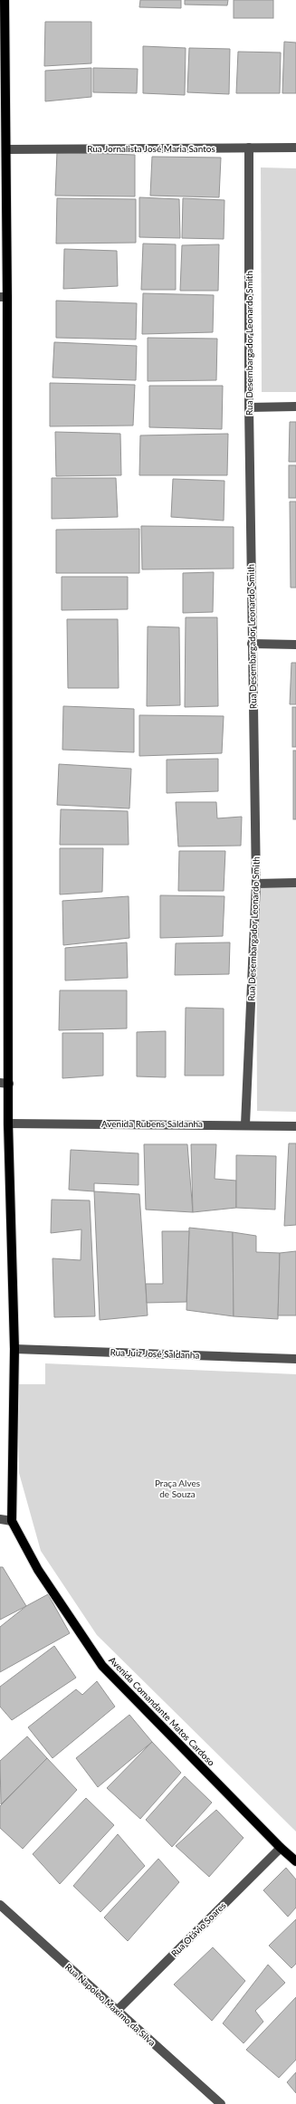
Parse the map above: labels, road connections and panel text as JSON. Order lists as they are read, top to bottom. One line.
{"streets":{"main road":["Avenida Comandante Matos Cardoso"],"street":["Rua Jornalista José Maria Santos","Rua Desembargador Leonardo Smith","Avenida Rubens Saldanha","Rua Juiz José Saldanha","Rua Otávio Soares","Rua Napoleo Maximo da Silva"]},"crossings":[["Rua Jornalista José Maria Santos","Rua Desembargador Leonardo Smith"],["Rua Jornalista José Maria Santos","Avenida Comandante Matos Cardoso"],["Rua Desembargador Leonardo Smith","Avenida Rubens Saldanha"],["Avenida Rubens Saldanha","Avenida Comandante Matos Cardoso"],["Rua Juiz José Saldanha","Avenida Comandante Matos Cardoso"],["Avenida Comandante Matos Cardoso","Rua Otávio Soares"],["Rua Otávio Soares","Rua Napoleo Maximo da Silva"]],"parks":["Praça Alves de Souza"]}
